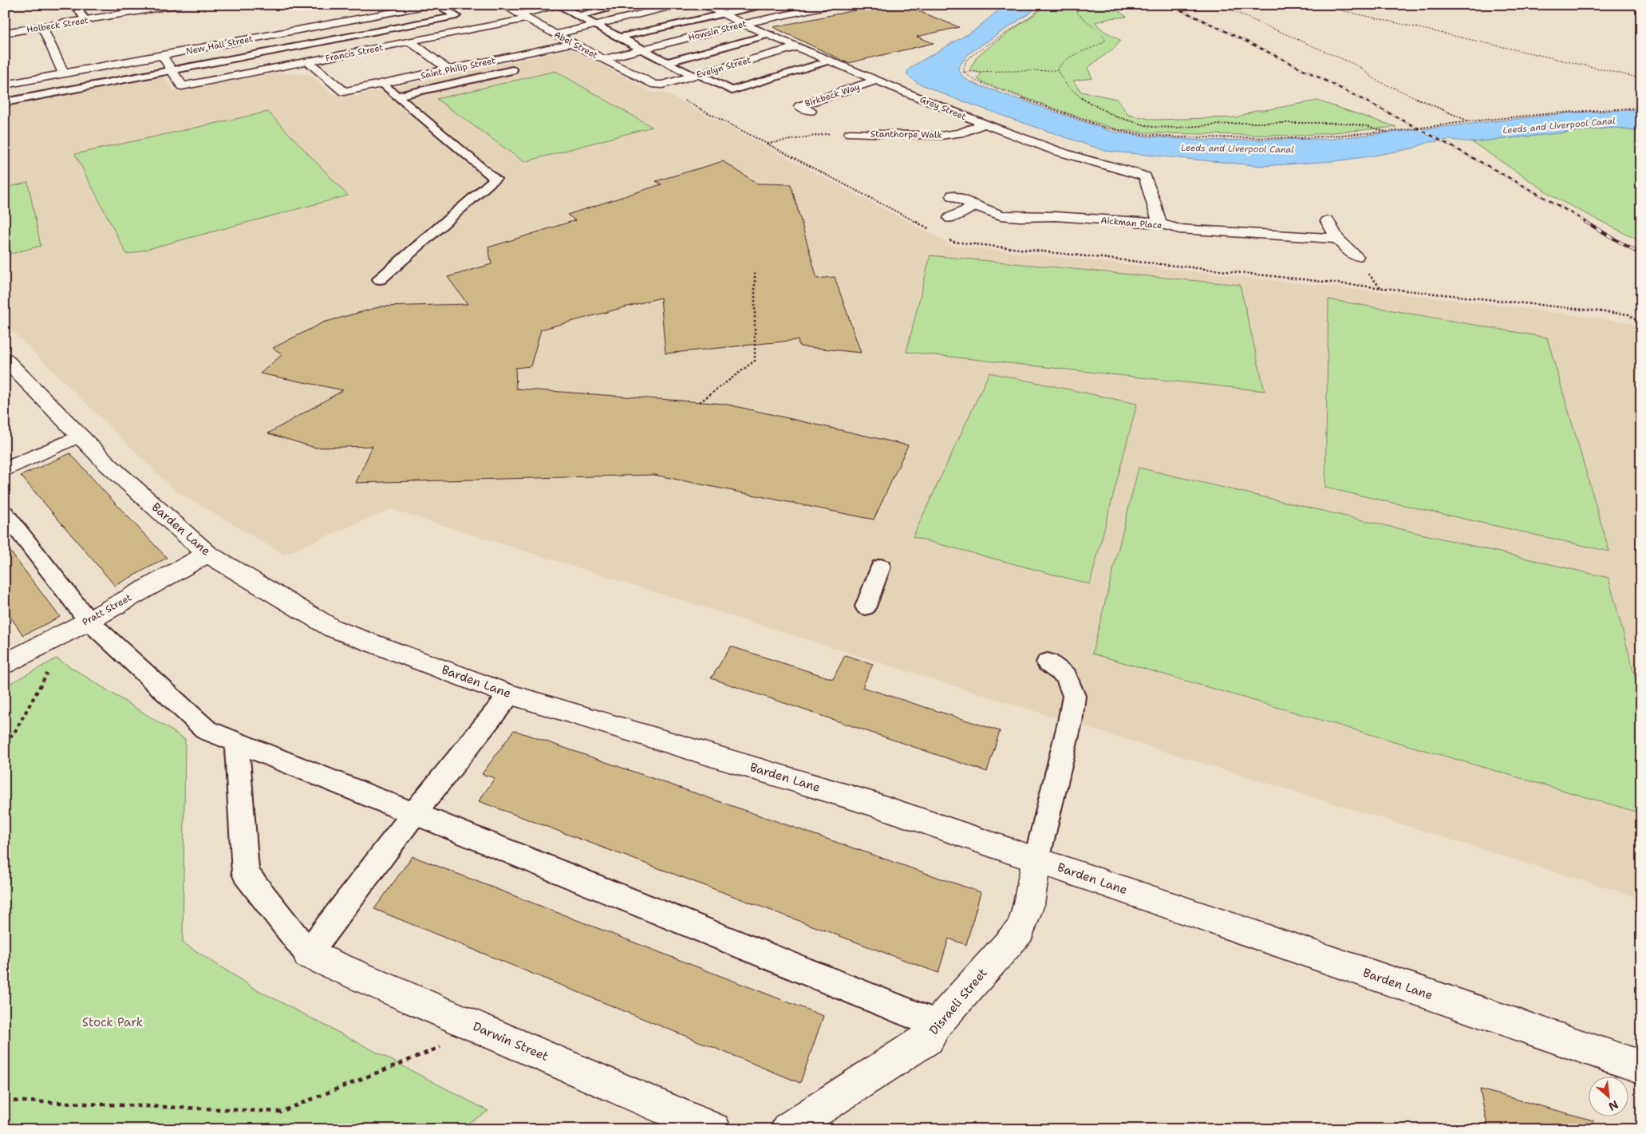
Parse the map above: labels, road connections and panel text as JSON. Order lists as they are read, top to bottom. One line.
{"streets":{"street":["Holbeck Street","Howsin Street","New Hall Street","Abel Street","Francis Street","Evelyn Street","Saint Philip Street","Birkbeck Way","Grey Street","Stanthorpe Walk","Aickman Place","Barden Lane","Pratt Street","Disraeli Street","Darwin Street"]},"crossings":[["Howsin Street","Abel Street"],["Howsin Street","Grey Street"],["Abel Street","Francis Street"],["Abel Street","Evelyn Street"],["Abel Street","Saint Philip Street"],["Francis Street","Saint Philip Street"],["Evelyn Street","Grey Street"],["Birkbeck Way","Grey Street"],["Grey Street","Stanthorpe Walk"],["Grey Street","Aickman Place"],["Barden Lane","Pratt Street"],["Barden Lane","Disraeli Street"]],"water":["Leeds and Liverpool Canal"],"parks":["Stock Park"],"north":"bottom right"}
